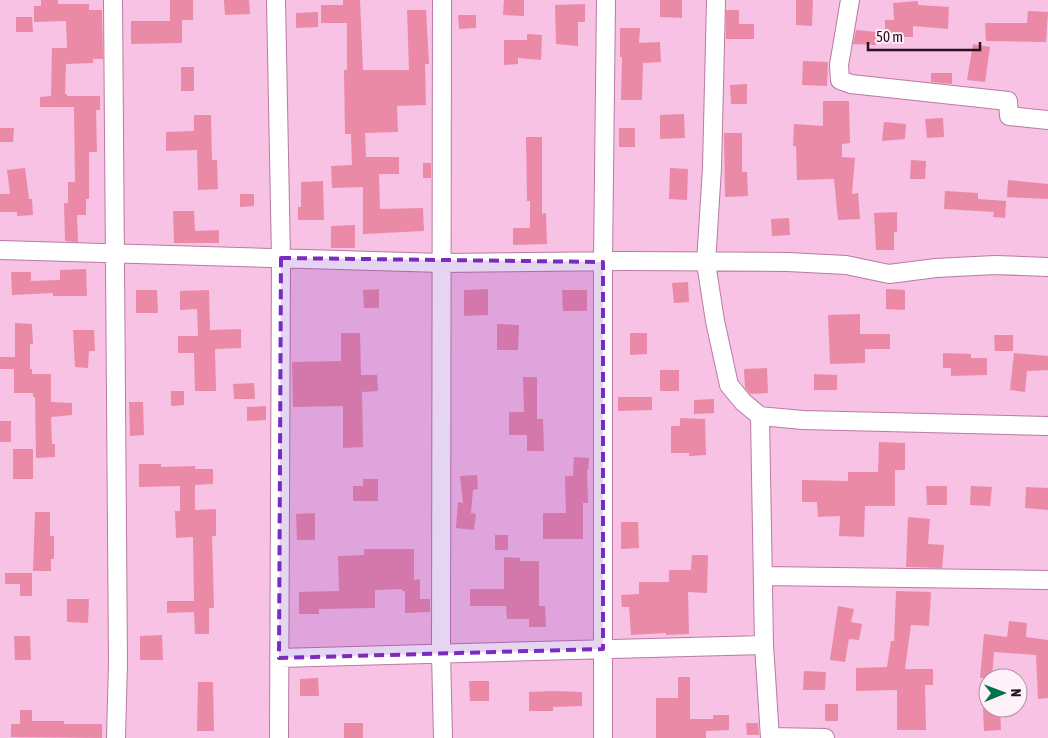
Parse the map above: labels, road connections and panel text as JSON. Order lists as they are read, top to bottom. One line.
{"scale_bar":"50 m","north":"right"}
